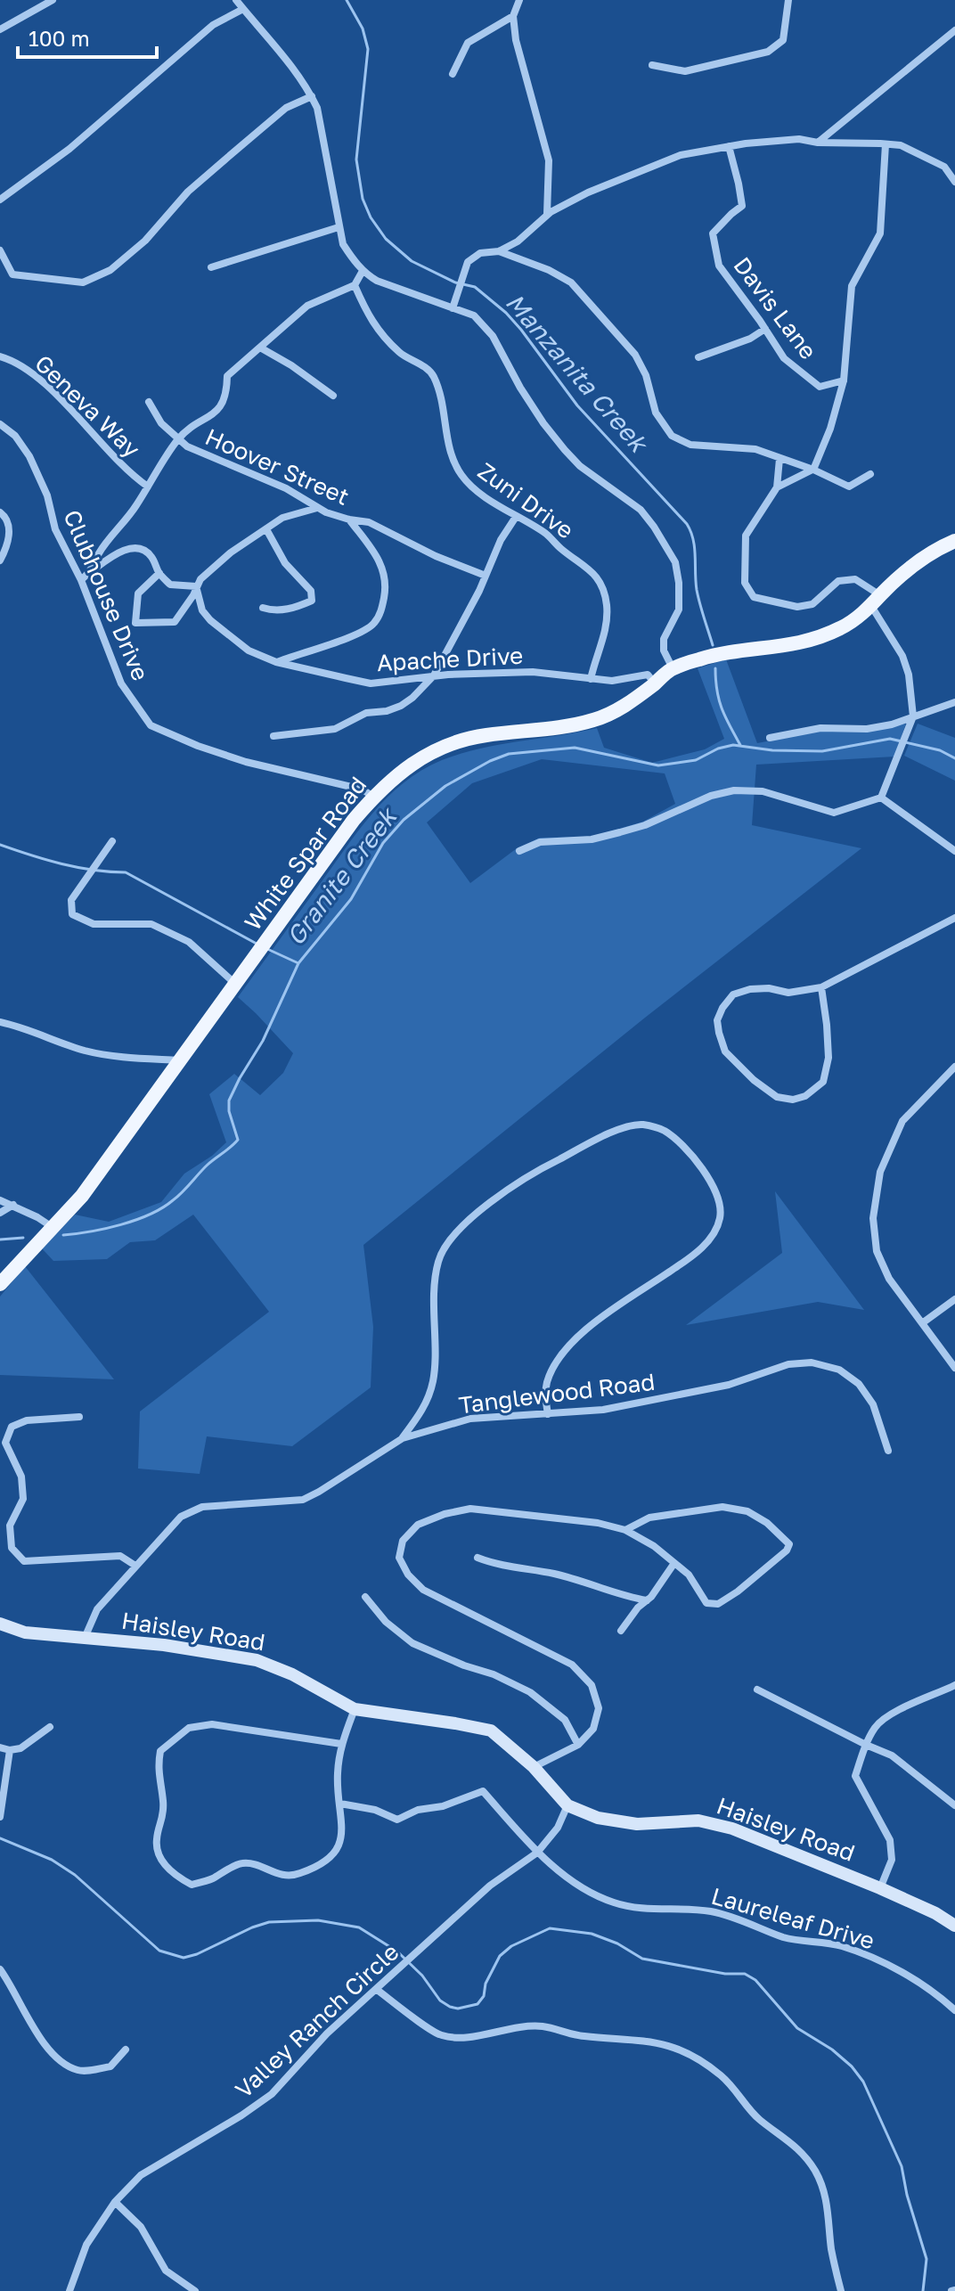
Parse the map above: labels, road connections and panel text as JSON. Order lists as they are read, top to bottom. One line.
{"streets":{"main road":["White Spar Road"],"street":["Davis Lane","Geneva Way","Hoover Street","Zuni Drive","Clubhouse Drive","Apache Drive","Tanglewood Road","Haisley Road","Laureleaf Drive","Valley Ranch Circle"]},"crossings":[["Hoover Street","Apache Drive"],["Zuni Drive","Apache Drive"],["Clubhouse Drive","White Spar Road"],["Apache Drive","White Spar Road"],["Tanglewood Road","Haisley Road"],["Haisley Road","Valley Ranch Circle"],["Laureleaf Drive","Valley Ranch Circle"]],"water":["Manzanita Creek","Granite Creek"],"scale_bar":"100 m"}
